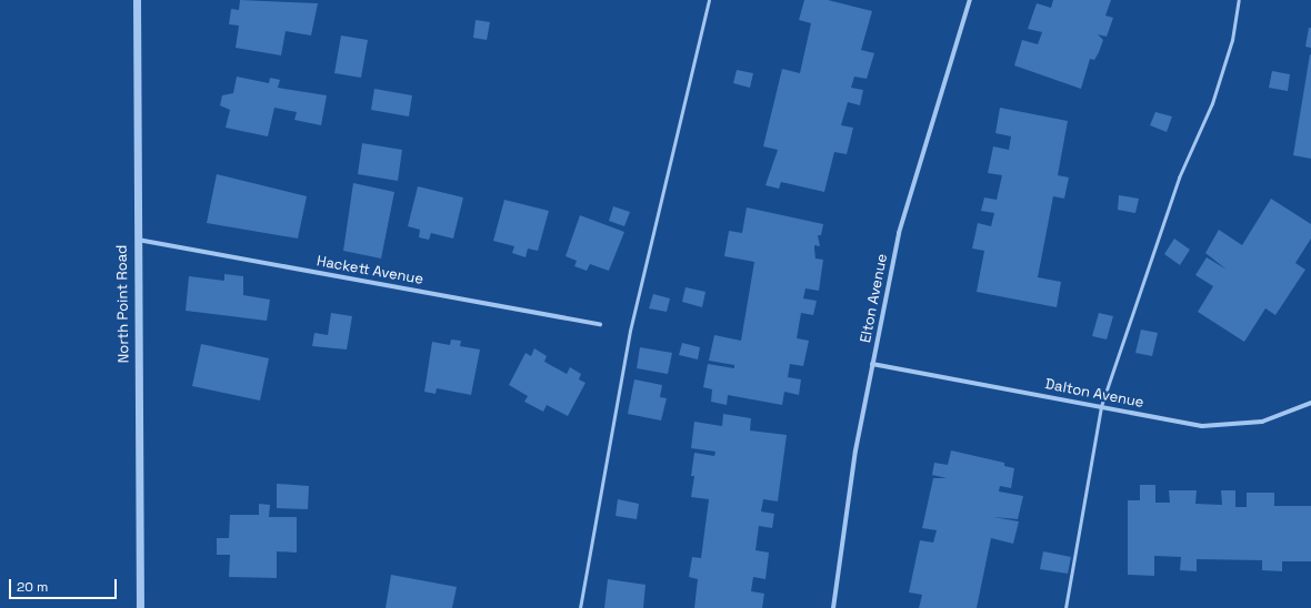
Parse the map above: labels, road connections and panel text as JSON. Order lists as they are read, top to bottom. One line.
{"streets":{"street":["Hackett Avenue","Elton Avenue","North Point Road","Dalton Avenue"]},"crossings":[["Hackett Avenue","North Point Road"],["Elton Avenue","Dalton Avenue"]],"scale_bar":"20 m"}
